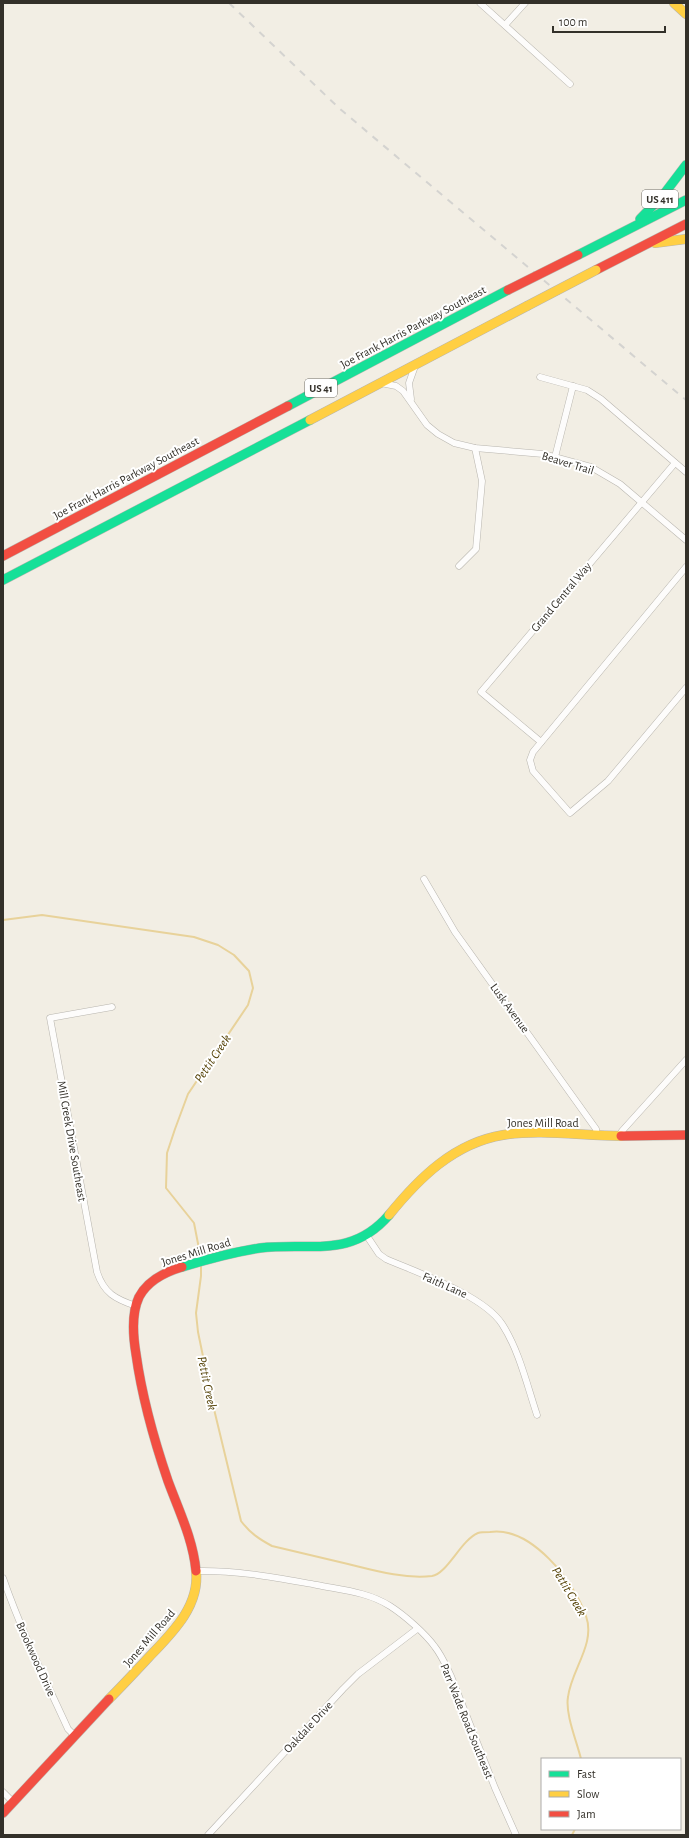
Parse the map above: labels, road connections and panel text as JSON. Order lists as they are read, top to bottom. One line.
{"streets":{"main road":["US 411","Joe Frank Harris Parkway Southeast","US 41","Jones Mill Road"],"street":["Beaver Trail","Grand Central Way","Lusk Avenue","Mill Creek Drive Southeast","Faith Lane","Brookwood Drive","Parr Wade Road Southeast","Oakdale Drive"]},"crossings":[["US 411","Joe Frank Harris Parkway Southeast"],["US 41","Beaver Trail"],["Beaver Trail","Grand Central Way"],["Lusk Avenue","Jones Mill Road"],["Jones Mill Road","Mill Creek Drive Southeast"],["Jones Mill Road","Faith Lane"],["Jones Mill Road","Brookwood Drive"],["Jones Mill Road","Parr Wade Road Southeast"],["Parr Wade Road Southeast","Oakdale Drive"]],"water":["Pettit Creek"],"legend":["Fast","Slow","Jam"],"scale_bar":"100 m"}
